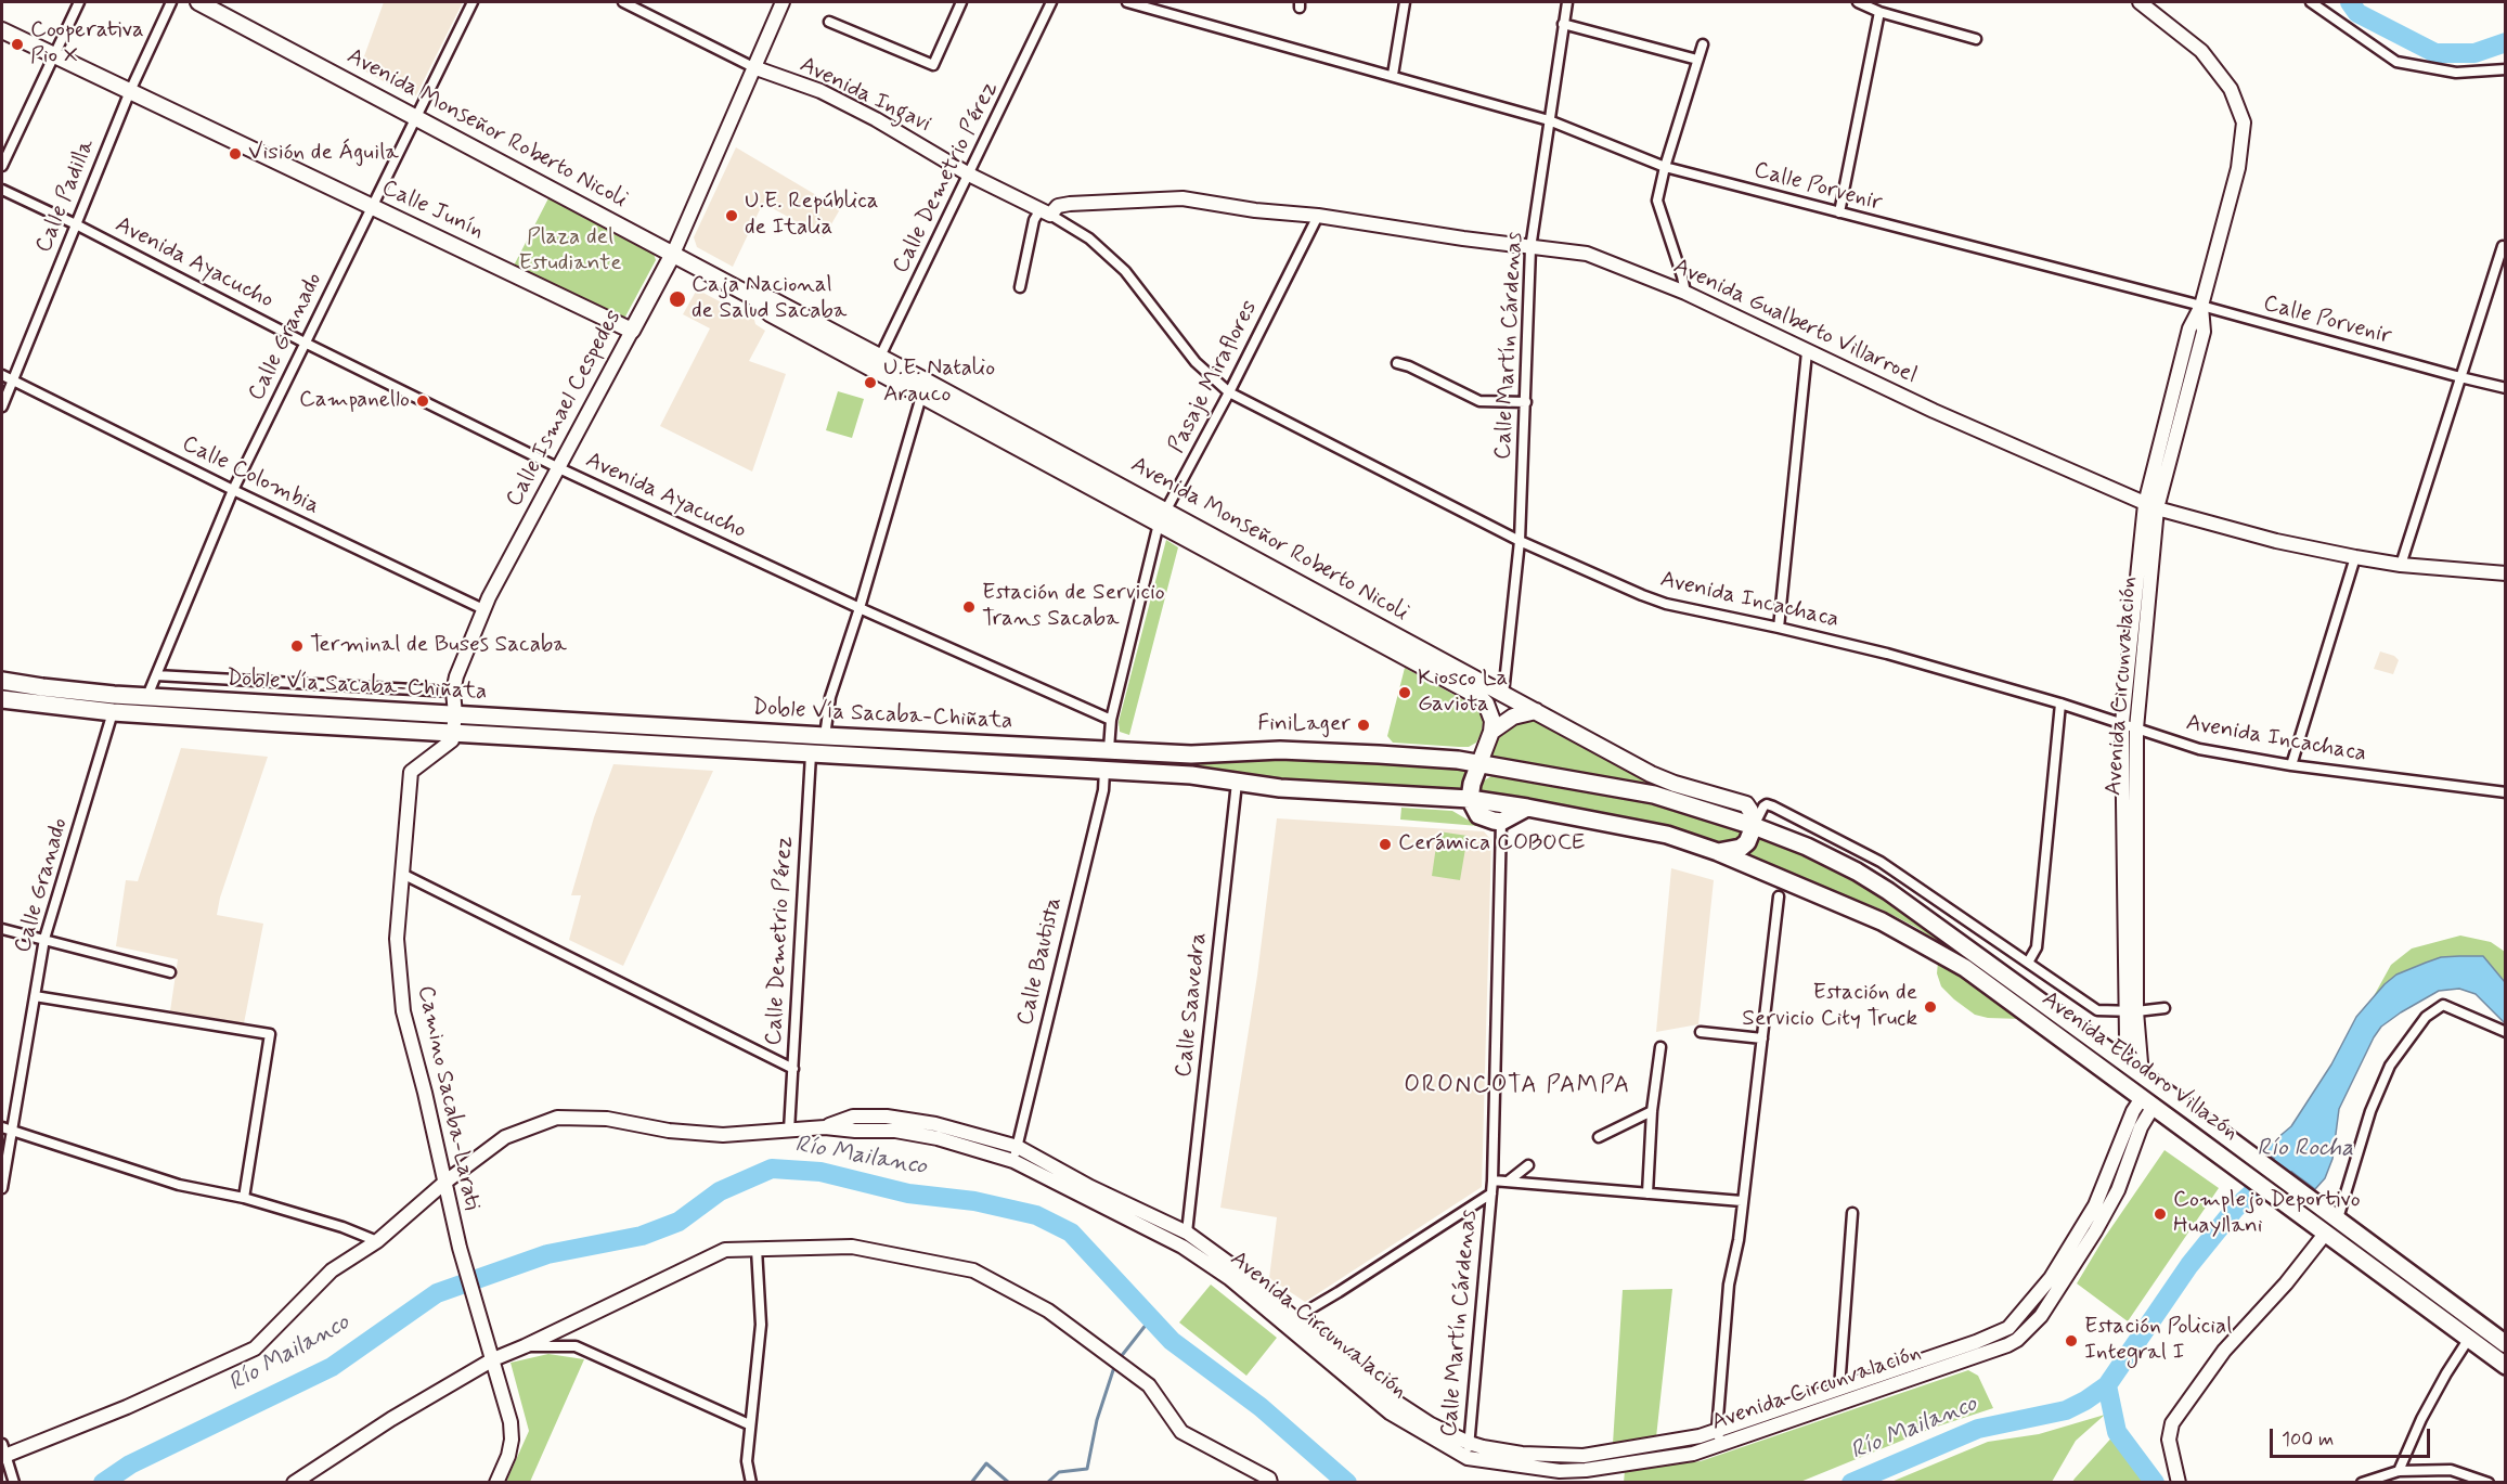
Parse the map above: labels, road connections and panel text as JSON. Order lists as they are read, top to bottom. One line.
{"streets":{"highway":["Doble Vía Sacaba-Chiñata","Avenida Eliodoro Villazón"],"main road":["Avenida Ingavi","Avenida Monseñor Roberto Nicoli","Calle Junín","Avenida Gualberto Villarroel","Calle Ismael Cespedes","Avenida Circunvalación","Camino Sacaba-Larati"],"street":["Calle Demetrio Pérez","Calle Porvenir","Calle Padilla","Avenida Ayacucho","Calle Granado","Calle Martín Cárdenas","Pasaje Miraflores","Calle Colombia","Avenida Incachaca","Calle Bautista","Calle Saavedra"]},"crossings":[["Avenida Ingavi","Calle Demetrio Pérez"],["Avenida Ingavi","Avenida Gualberto Villarroel"],["Avenida Ingavi","Calle Ismael Cespedes"],["Avenida Ingavi","Avenida Incachaca"],["Avenida Monseñor Roberto Nicoli","Calle Demetrio Pérez"],["Avenida Monseñor Roberto Nicoli","Calle Granado"],["Avenida Monseñor Roberto Nicoli","Calle Martín Cárdenas"],["Avenida Monseñor Roberto Nicoli","Pasaje Miraflores"],["Avenida Monseñor Roberto Nicoli","Calle Ismael Cespedes"],["Avenida Monseñor Roberto Nicoli","Doble Vía Sacaba-Chiñata"],["Avenida Monseñor Roberto Nicoli","Avenida Eliodoro Villazón"],["Calle Demetrio Pérez","Doble Vía Sacaba-Chiñata"],["Calle Demetrio Pérez","Avenida Circunvalación"],["Calle Porvenir","Calle Martín Cárdenas"],["Calle Porvenir","Avenida Circunvalación"],["Calle Padilla","Calle Junín"],["Calle Padilla","Avenida Ayacucho"],["Calle Padilla","Calle Colombia"],["Calle Junín","Calle Granado"],["Calle Junín","Calle Ismael Cespedes"],["Avenida Ayacucho","Calle Granado"],["Avenida Ayacucho","Pasaje Miraflores"],["Avenida Ayacucho","Calle Ismael Cespedes"],["Avenida Gualberto Villarroel","Calle Martín Cárdenas"],["Avenida Gualberto Villarroel","Pasaje Miraflores"],["Avenida Gualberto Villarroel","Avenida Incachaca"],["Avenida Gualberto Villarroel","Avenida Circunvalación"],["Calle Granado","Calle Colombia"],["Calle Granado","Doble Vía Sacaba-Chiñata"],["Calle Martín Cárdenas","Avenida Incachaca"],["Calle Martín Cárdenas","Avenida Circunvalación"],["Pasaje Miraflores","Avenida Incachaca"],["Pasaje Miraflores","Doble Vía Sacaba-Chiñata"],["Calle Ismael Cespedes","Calle Colombia"],["Calle Ismael Cespedes","Doble Vía Sacaba-Chiñata"],["Calle Ismael Cespedes","Camino Sacaba-Larati"],["Avenida Incachaca","Avenida Circunvalación"],["Doble Vía Sacaba-Chiñata","Calle Bautista"],["Doble Vía Sacaba-Chiñata","Calle Saavedra"],["Doble Vía Sacaba-Chiñata","Avenida Eliodoro Villazón"],["Doble Vía Sacaba-Chiñata","Camino Sacaba-Larati"],["Avenida Circunvalación","Calle Bautista"],["Avenida Circunvalación","Calle Saavedra"],["Avenida Circunvalación","Avenida Eliodoro Villazón"],["Avenida Circunvalación","Camino Sacaba-Larati"]],"districts":["ORONCOTA PAMPA"],"water":["Río Rocha","Río Mailanco"],"parks":["Plaza del Estudiante"],"places":["Cooperativa Pio X","Visión de Águila","U.E. República de Italia","Caja Nacional de Salud Sacaba","U.E. Natalio Arauco","Campanello","Estación de Servicio Trans Sacaba","Terminal de Buses Sacaba","Kiosco La Gaviota","FiniLager","Cerámica COBOCE","Estación de Servicio City Truck","Complejo Deportivo Huayllani","Estación Policial Integral I"],"scale_bar":"100 m"}
